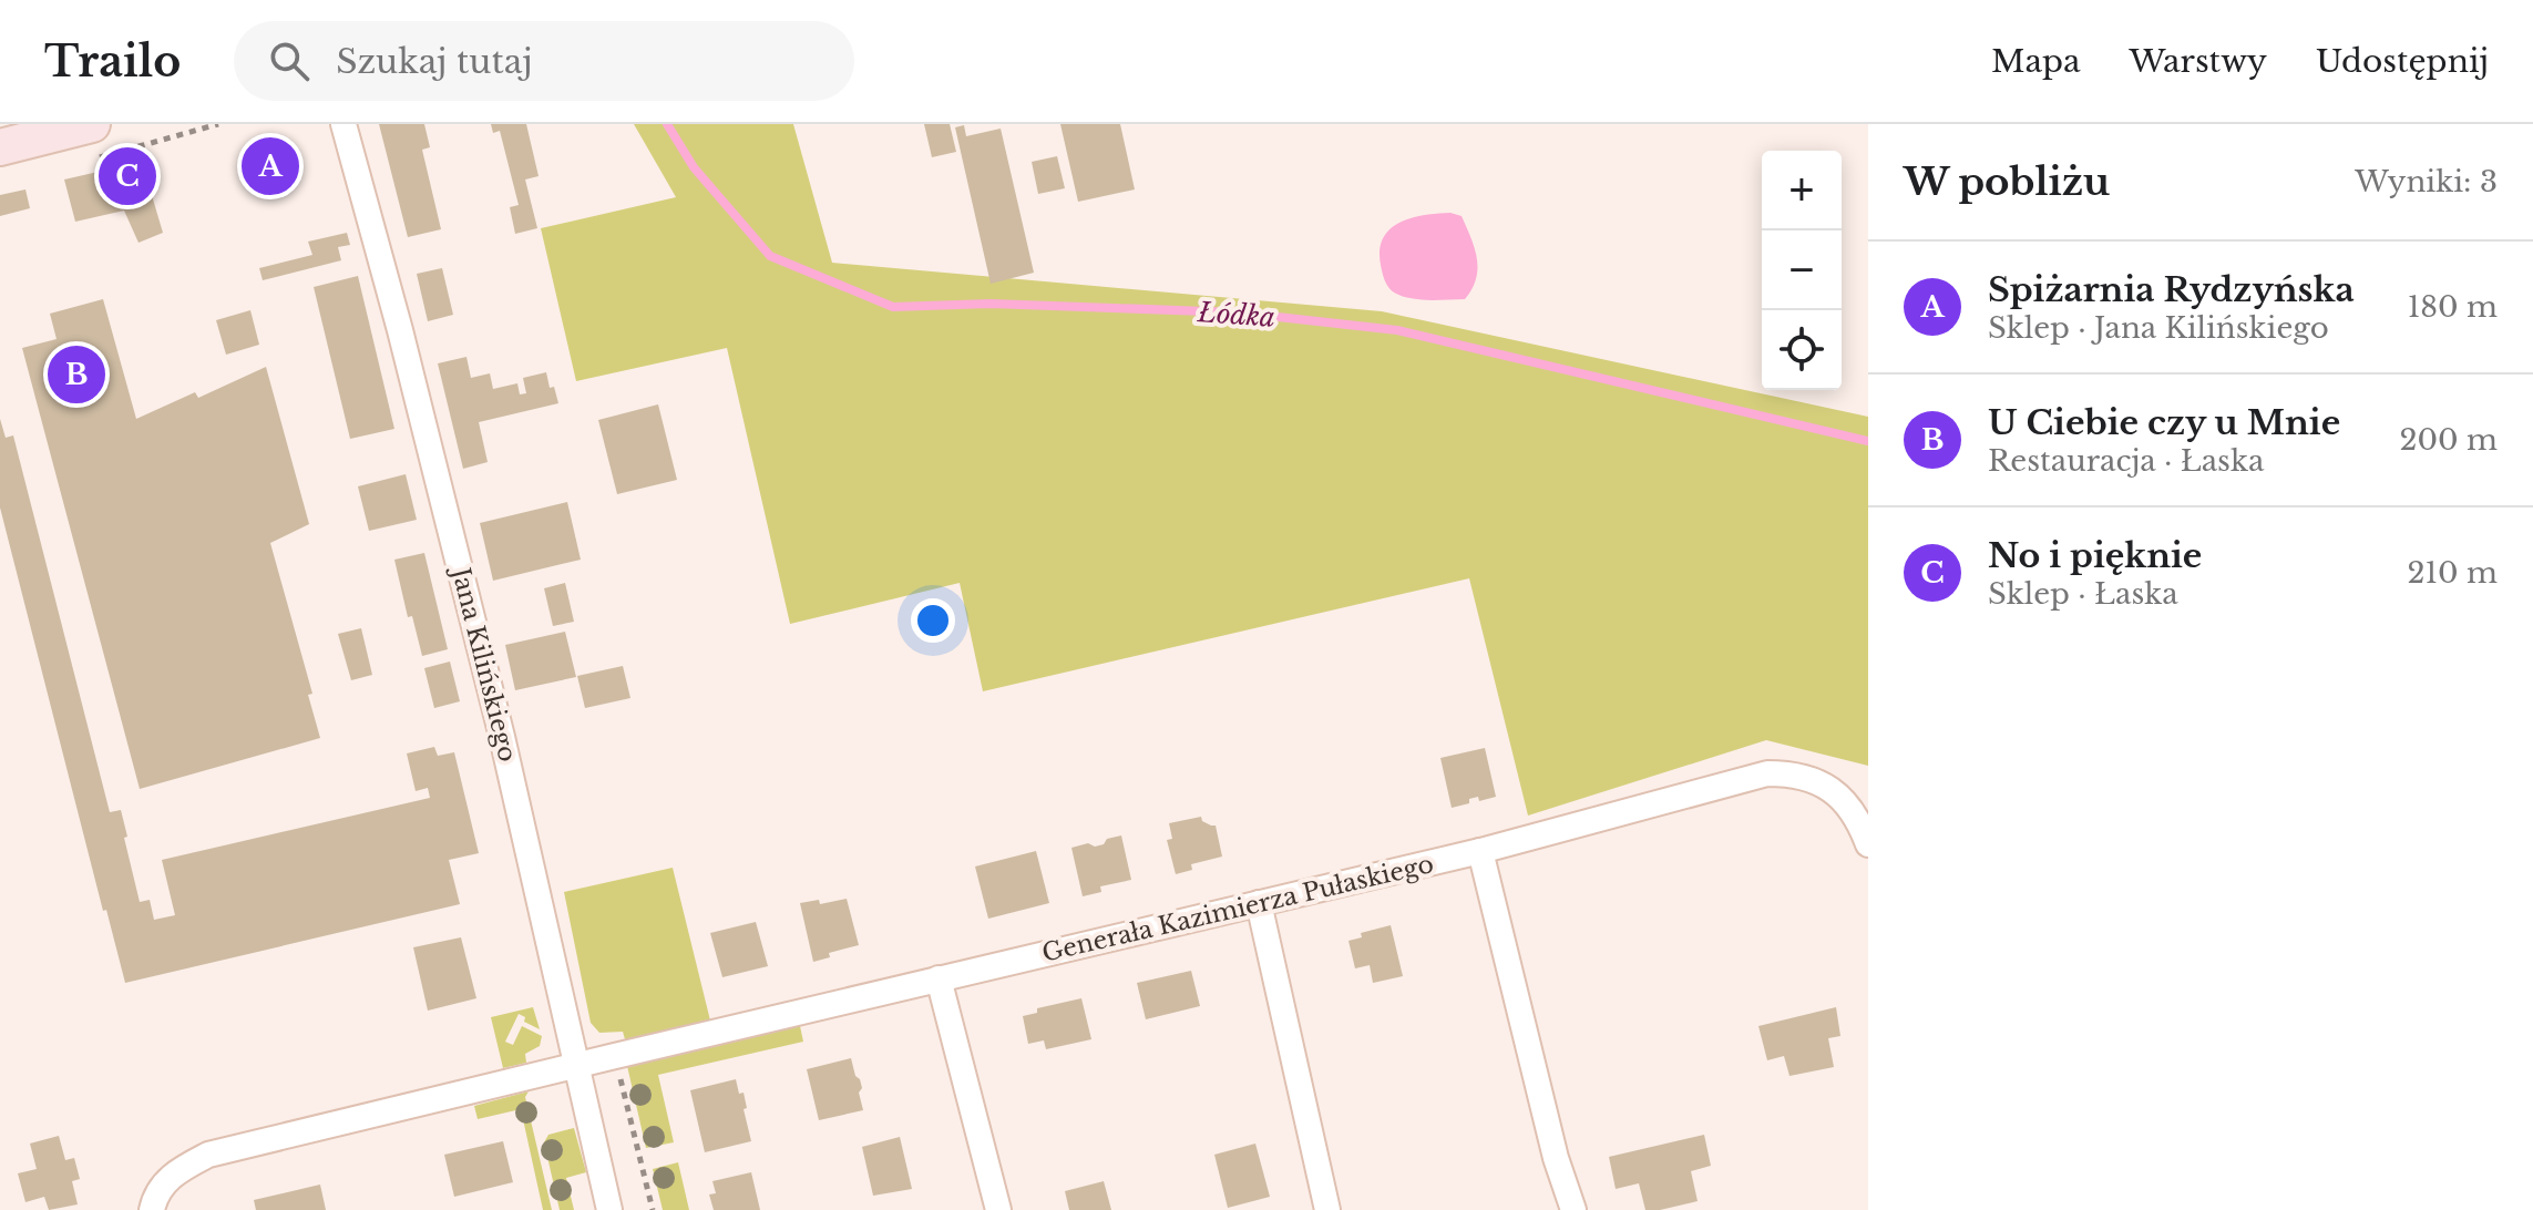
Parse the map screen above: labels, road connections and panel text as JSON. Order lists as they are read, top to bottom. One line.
{"streets":{"street":["Jana Kilińskiego","Generała Kazimierza Pułaskiego"]},"crossings":[["Jana Kilińskiego","Generała Kazimierza Pułaskiego"]],"water":["Łódka"],"page":{"header":"Trailo","search":"Szukaj tutaj","nav":["Mapa","Warstwy","Udostępnij"],"heading":["W pobliżu","Wyniki: 3"],"pins":["A","C","B"],"map_buttons":["+","−"],"list":[{"mark":"A","name":"Spiżarnia Rydzyńska","note":"Sklep · Jana Kilińskiego","value":"180 m"},{"mark":"B","name":"U Ciebie czy u Mnie","note":"Restauracja · Łaska","value":"200 m"},{"mark":"C","name":"No i pięknie","note":"Sklep · Łaska","value":"210 m"}]}}
